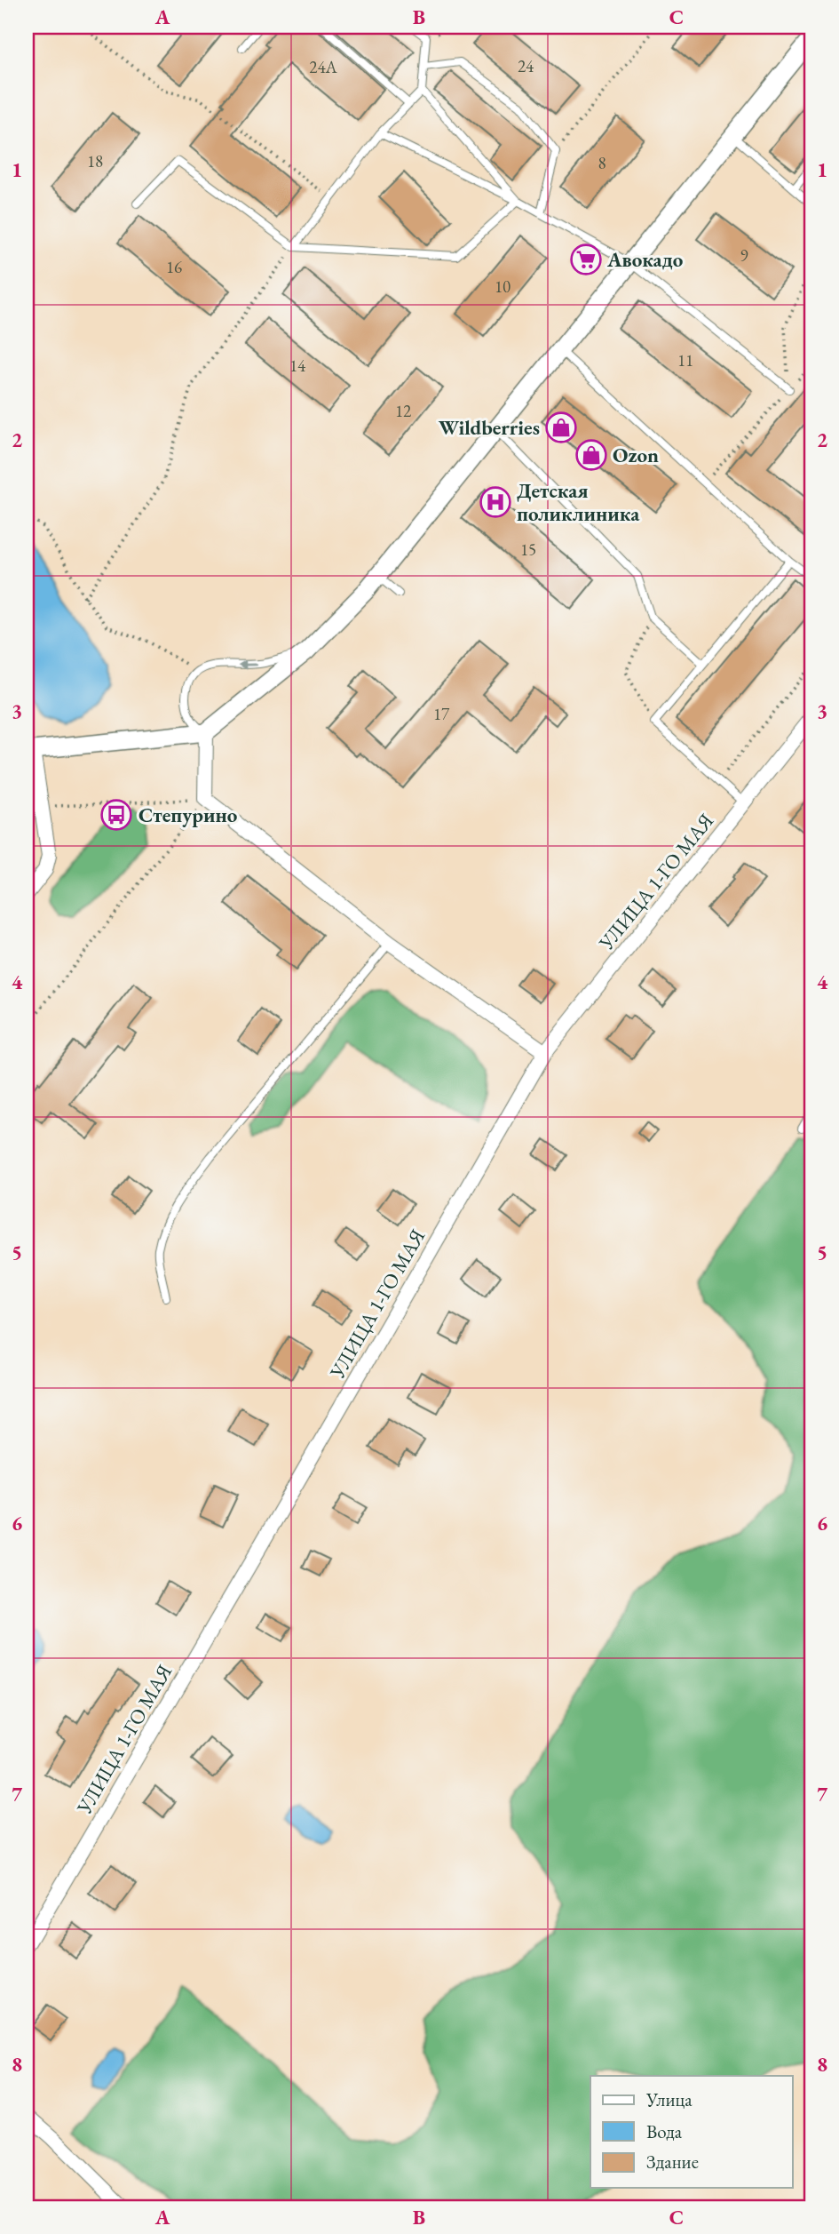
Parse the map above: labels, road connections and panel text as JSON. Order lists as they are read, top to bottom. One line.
{"streets":{"street":["УЛИЦА 1-ГО МАЯ"]},"places":{"supermarket":["Авокадо"],"shop":["Wildberries","Ozon"],"hospital":["Детская поликлиника"],"bus stop":["Степурино"]},"house_numbers":["24","24А","18","8","9","16","10","11","14","12","15","17"],"legend":["Улица","Вода","Здание"],"grid":{"columns":["A","B","C"],"rows":["1","2","3","4","5","6","7","8"]}}
